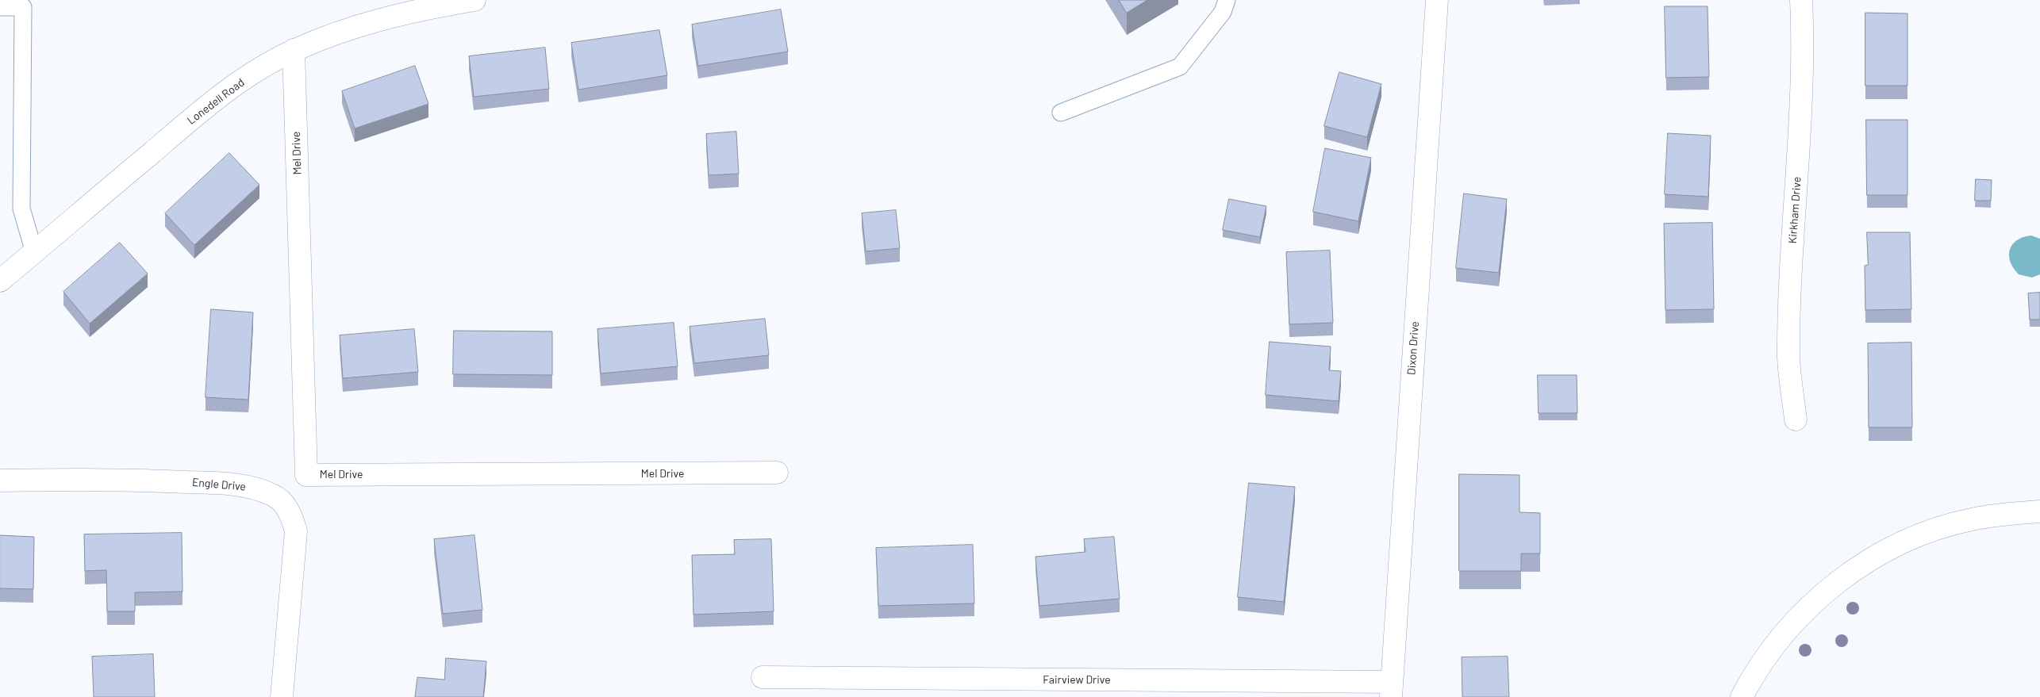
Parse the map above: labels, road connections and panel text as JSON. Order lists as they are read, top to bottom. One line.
{"streets":{"street":["Lonedell Road","Mel Drive","Kirkham Drive","Dixon Drive","Engle Drive","Fairview Drive"]},"crossings":[["Lonedell Road","Mel Drive"],["Dixon Drive","Fairview Drive"]]}
